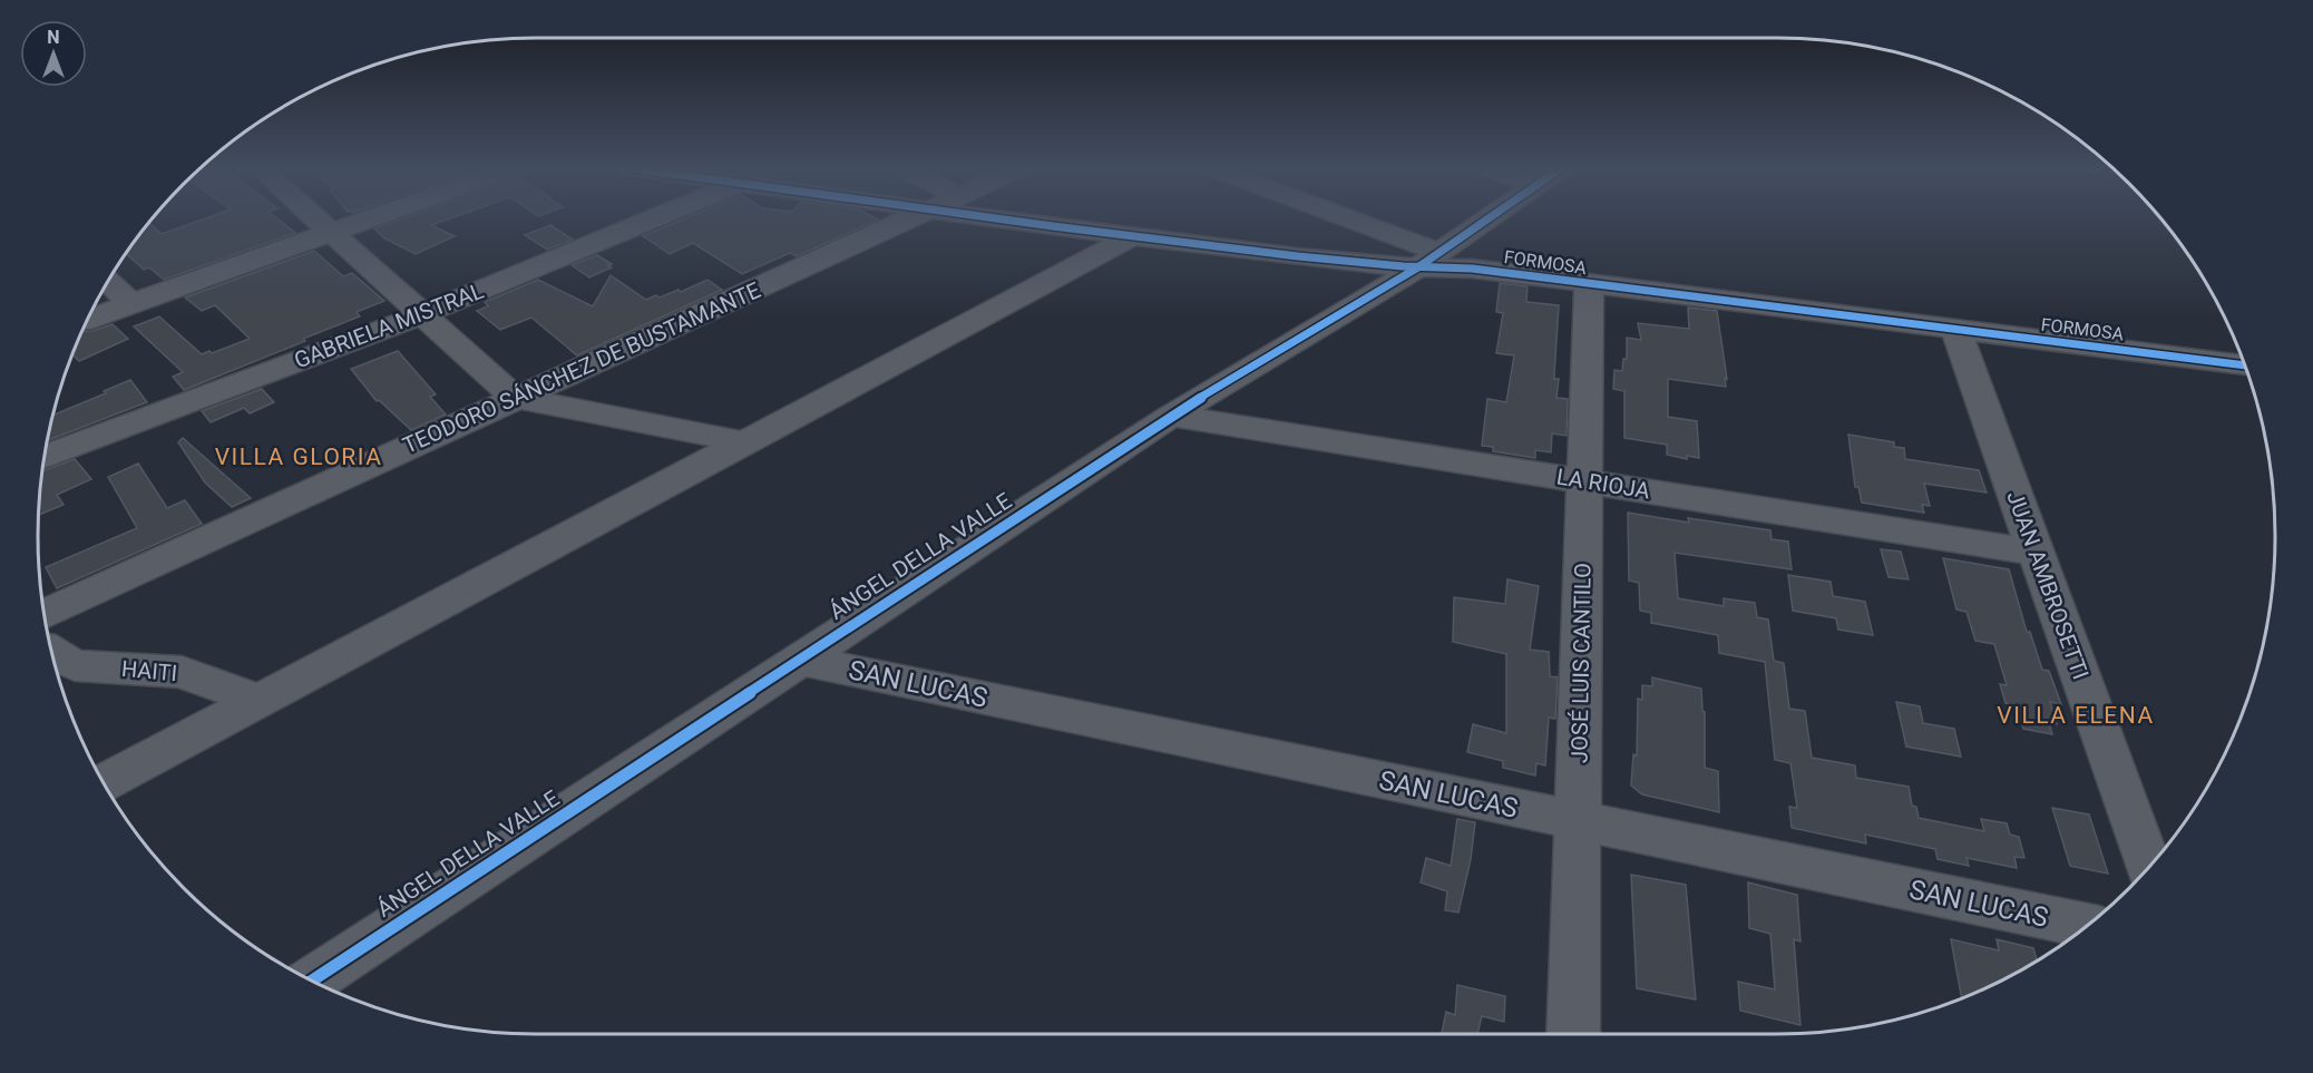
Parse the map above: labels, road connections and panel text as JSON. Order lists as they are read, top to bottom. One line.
{"streets":{"street":["FORMOSA","GABRIELA MISTRAL","TEODORO SÁNCHEZ DE BUSTAMANTE","LA RIOJA","ÁNGEL DELLA VALLE","JUAN AMBROSETTI","JOSÉ LUIS CANTILO","HAITI","SAN LUCAS"]},"crossings":[["FORMOSA","ÁNGEL DELLA VALLE"],["FORMOSA","JUAN AMBROSETTI"],["FORMOSA","JOSÉ LUIS CANTILO"],["LA RIOJA","ÁNGEL DELLA VALLE"],["LA RIOJA","JUAN AMBROSETTI"],["LA RIOJA","JOSÉ LUIS CANTILO"],["ÁNGEL DELLA VALLE","SAN LUCAS"],["JOSÉ LUIS CANTILO","SAN LUCAS"]],"districts":["VILLA GLORIA","VILLA ELENA"],"north":"top"}
